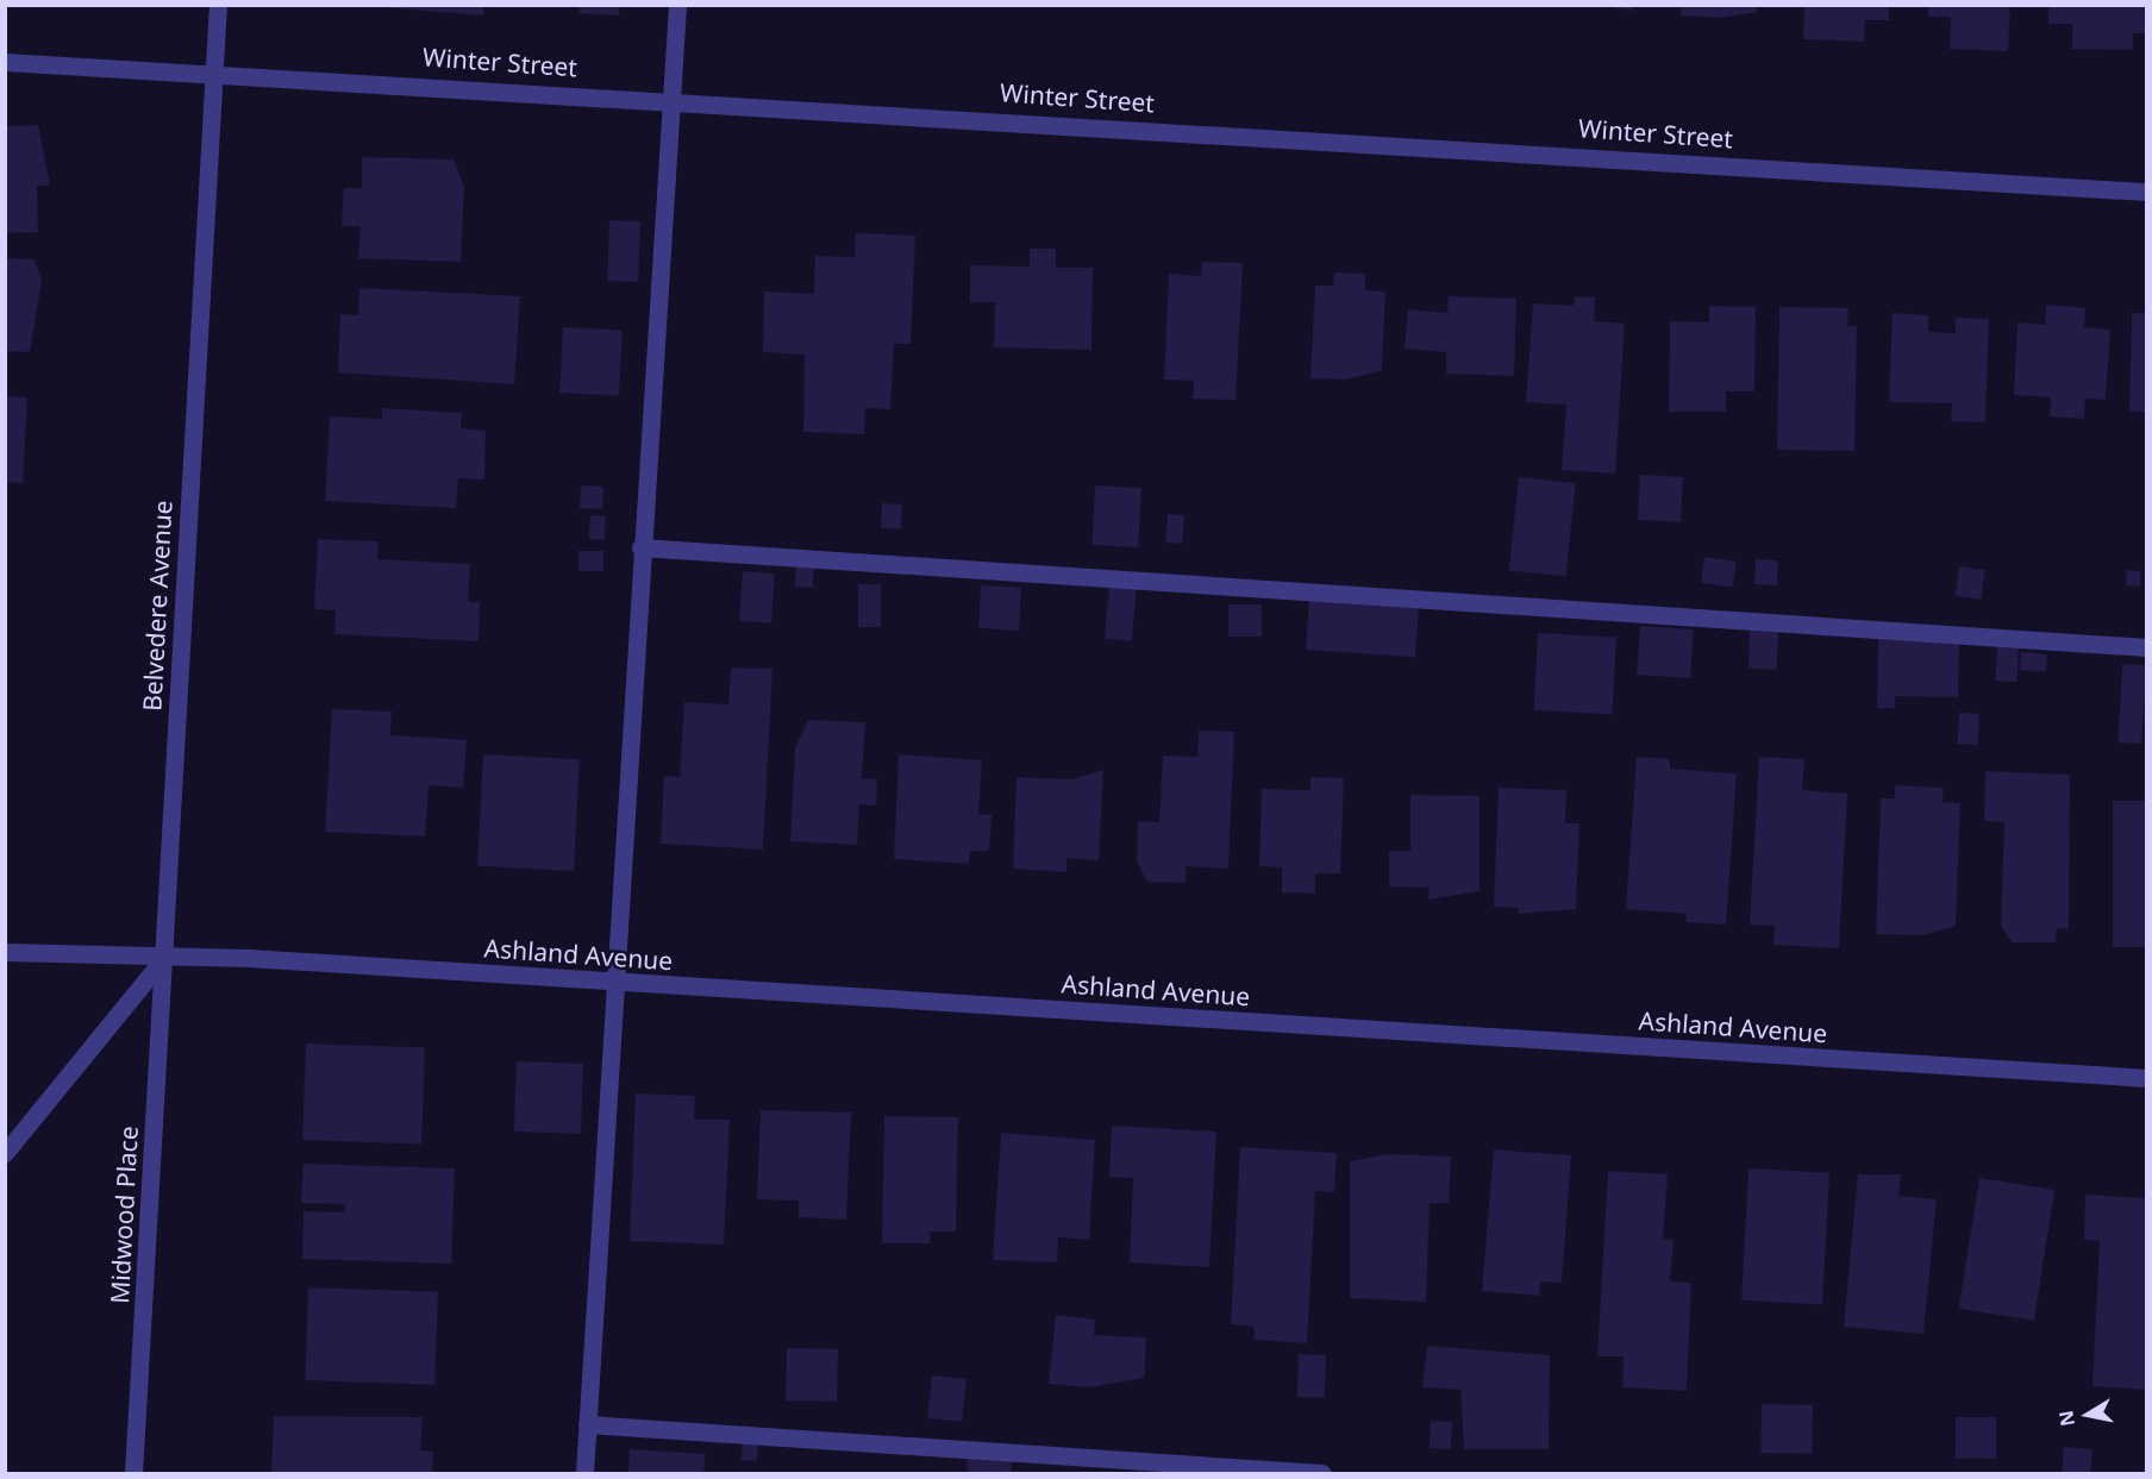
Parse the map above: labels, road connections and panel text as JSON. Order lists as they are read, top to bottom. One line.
{"streets":{"street":["Winter Street","Belvedere Avenue","Ashland Avenue","Midwood Place"]},"crossings":[["Winter Street","Belvedere Avenue"],["Belvedere Avenue","Ashland Avenue"],["Belvedere Avenue","Midwood Place"],["Ashland Avenue","Midwood Place"]],"north":"left"}
